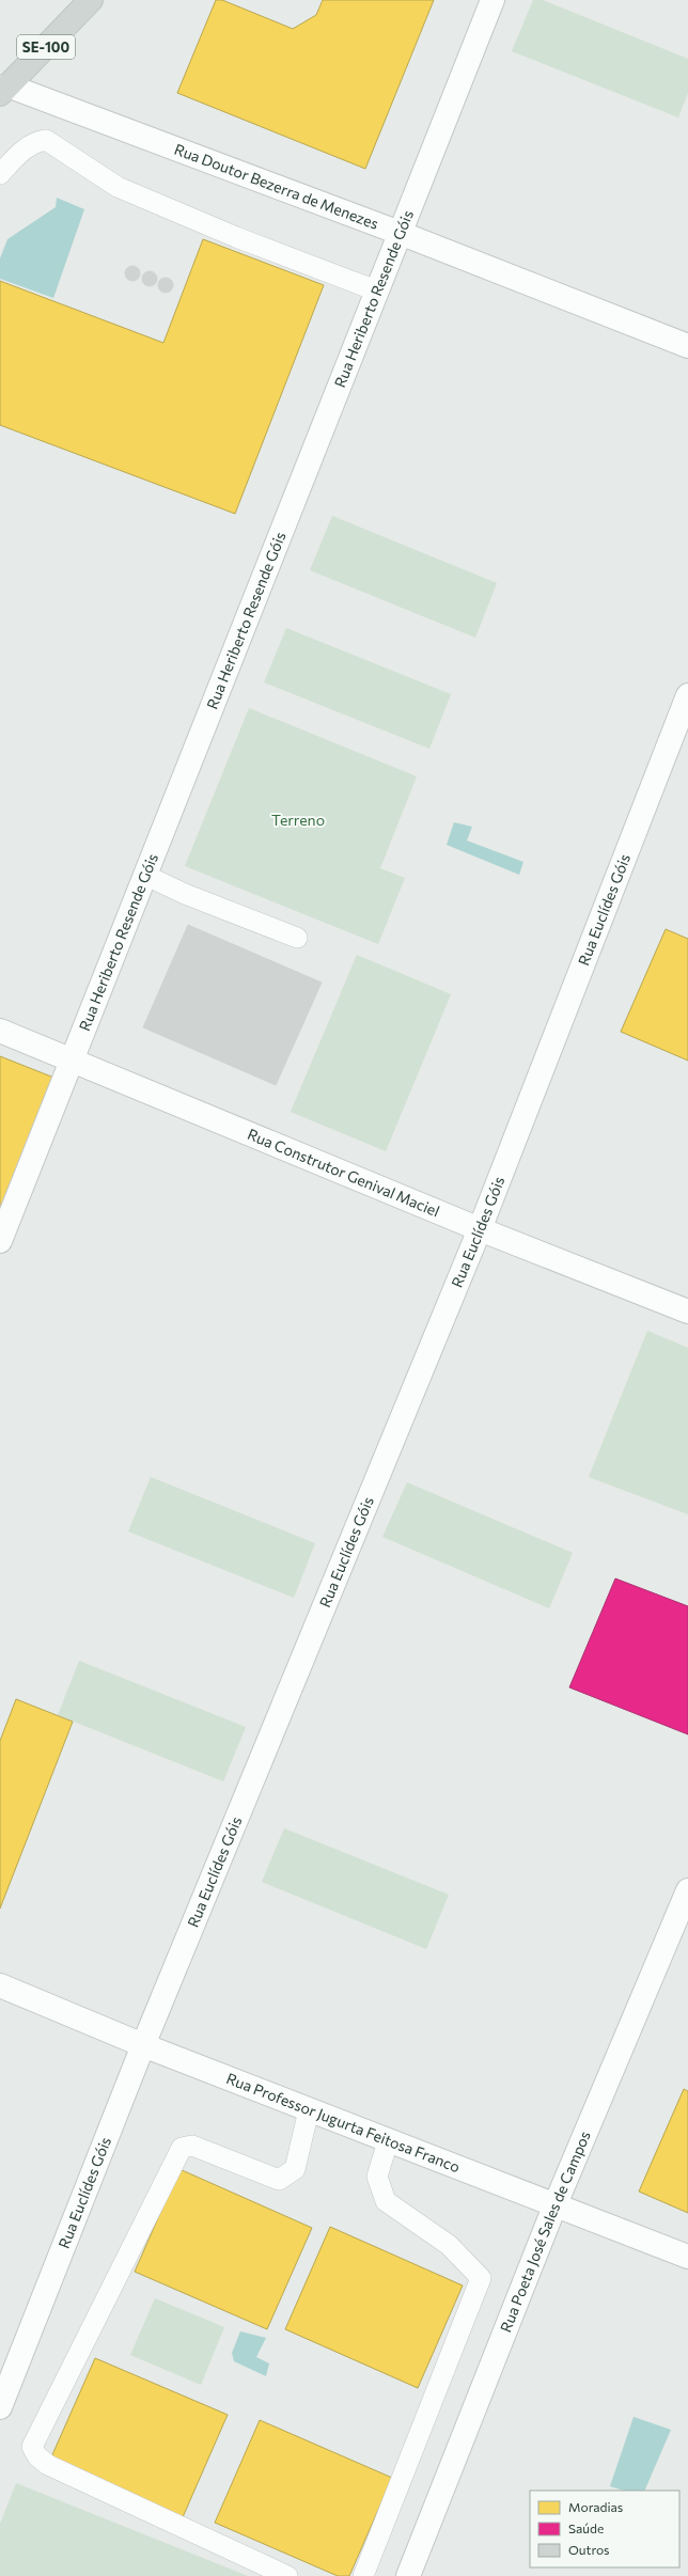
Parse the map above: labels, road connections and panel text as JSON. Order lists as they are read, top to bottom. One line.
{"streets":{"main road":["SE-100"],"street":["Rua Doutor Bezerra de Menezes","Rua Heriberto Resende Góis","Rua Euclídes Góis","Rua Construtor Genival Maciel","Rua Professor Jugurta Feitosa Franco","Rua Poeta José Sales de Campos"]},"crossings":[["SE-100","Rua Doutor Bezerra de Menezes"],["Rua Doutor Bezerra de Menezes","Rua Heriberto Resende Góis"],["Rua Heriberto Resende Góis","Rua Construtor Genival Maciel"],["Rua Euclídes Góis","Rua Construtor Genival Maciel"],["Rua Euclídes Góis","Rua Professor Jugurta Feitosa Franco"],["Rua Professor Jugurta Feitosa Franco","Rua Poeta José Sales de Campos"]],"parks":["Terreno"],"legend":["Moradias","Saúde","Outros"]}
